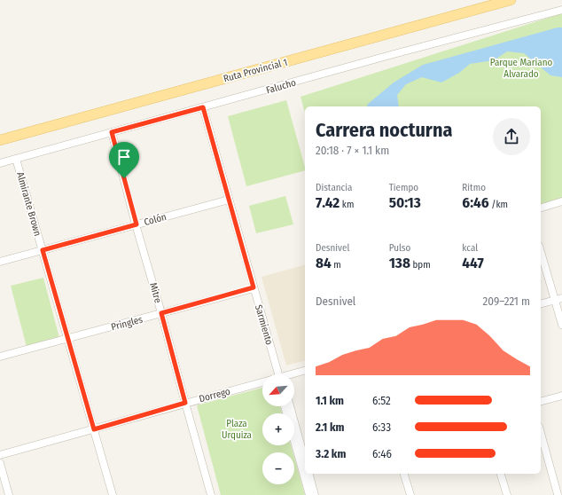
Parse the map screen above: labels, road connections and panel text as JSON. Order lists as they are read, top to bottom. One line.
{"streets":{"main road":["Ruta Provincial 1"],"street":["Falucho","Almirante Brown","Colón","Mitre","Pringles","Sarmiento","Dorrego"]},"crossings":[["Falucho","Almirante Brown"],["Falucho","Mitre"],["Falucho","Sarmiento"],["Almirante Brown","Colón"],["Almirante Brown","Pringles"],["Almirante Brown","Dorrego"],["Colón","Mitre"],["Colón","Sarmiento"],["Mitre","Pringles"],["Mitre","Dorrego"],["Pringles","Sarmiento"]],"parks":["Parque Mariano Alvarado","Plaza Urquiza"],"north":"bottom left","page":{"heading":["Carrera nocturna","20:18 · 7 × 1.1 km"],"stats":[["Distancia","7.42 km"],["Tiempo","50:13"],["Ritmo","6:46 /km"],["Desnivel","84 m"],["Pulso","138 bpm"],["kcal","447"]],"chart":["Desnivel","209–221 m"],"map_buttons":["+","−"],"list":[{"name":"1.1 km","note":"6:52"},{"name":"2.1 km","note":"6:33"},{"name":"3.2 km","note":"6:46"}]}}
